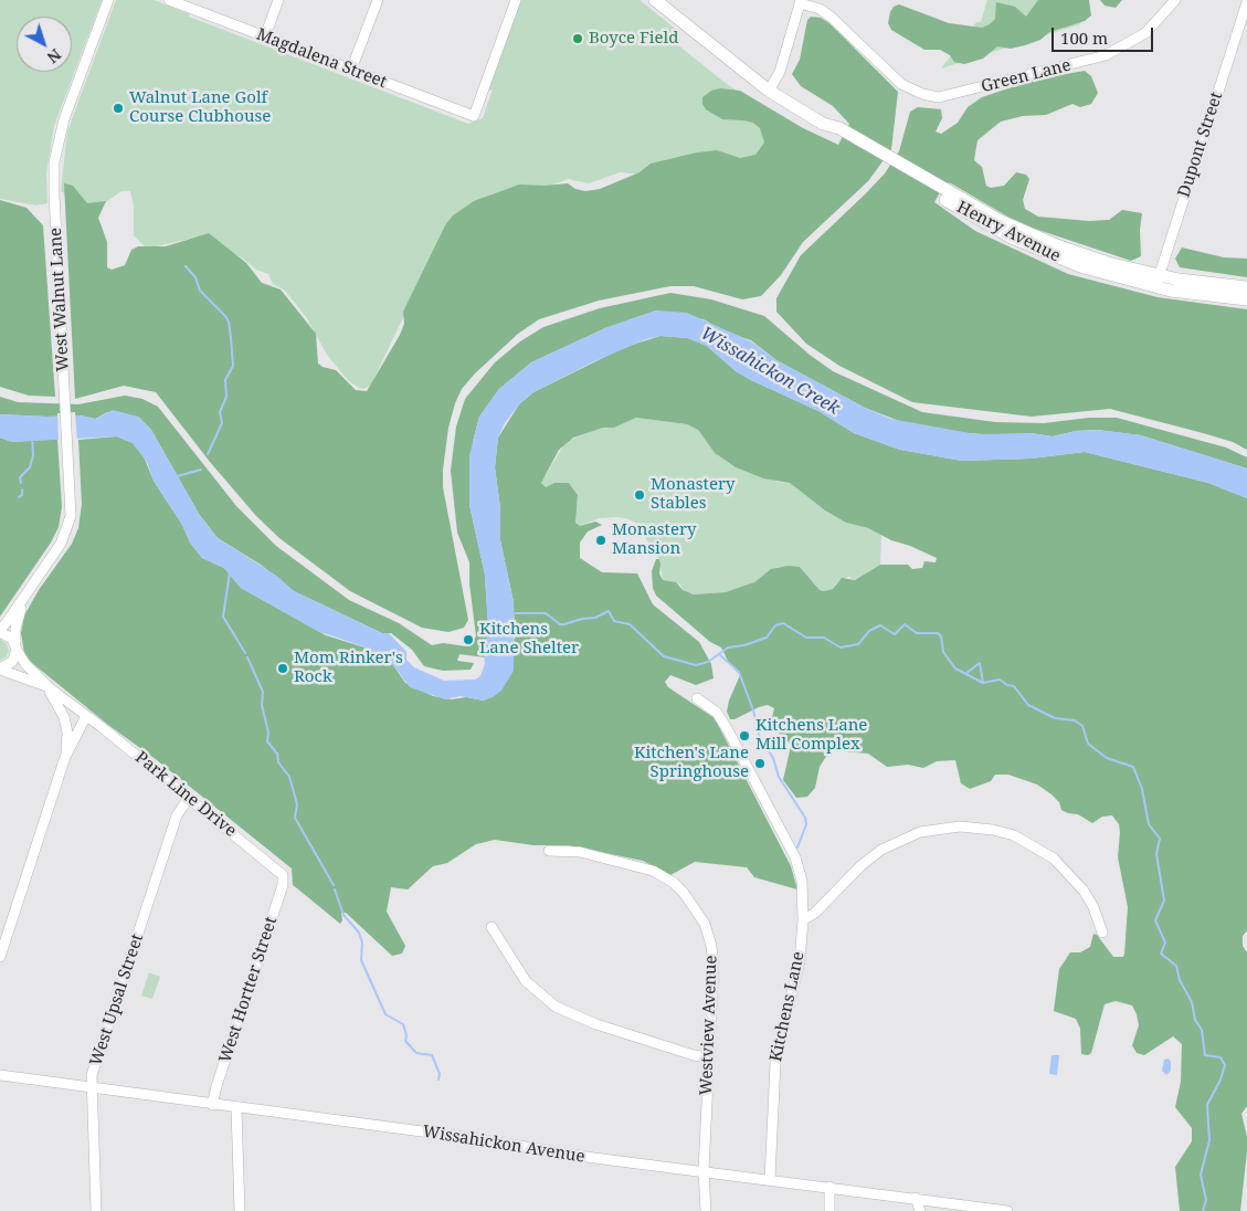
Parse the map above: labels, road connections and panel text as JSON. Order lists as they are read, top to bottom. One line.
{"streets":{"main road":["Henry Avenue"],"street":["Magdalena Street","Green Lane","Dupont Street","West Walnut Lane","Park Line Drive","West Hortter Street","West Upsal Street","Kitchens Lane","Westview Avenue","Wissahickon Avenue"]},"crossings":[["Dupont Street","Henry Avenue"],["Park Line Drive","West Hortter Street"],["Park Line Drive","West Upsal Street"],["West Hortter Street","Wissahickon Avenue"],["West Upsal Street","Wissahickon Avenue"],["Kitchens Lane","Wissahickon Avenue"],["Westview Avenue","Wissahickon Avenue"]],"water":["Wissahickon Creek"],"places":["Boyce Field","Walnut Lane Golf Course Clubhouse","Monastery Stables","Monastery Mansion","Kitchens Lane Shelter","Mom Rinker's Rock","Kitchens Lane Mill Complex","Kitchen's Lane Springhouse"],"scale_bar":"100 m","north":"bottom right"}
